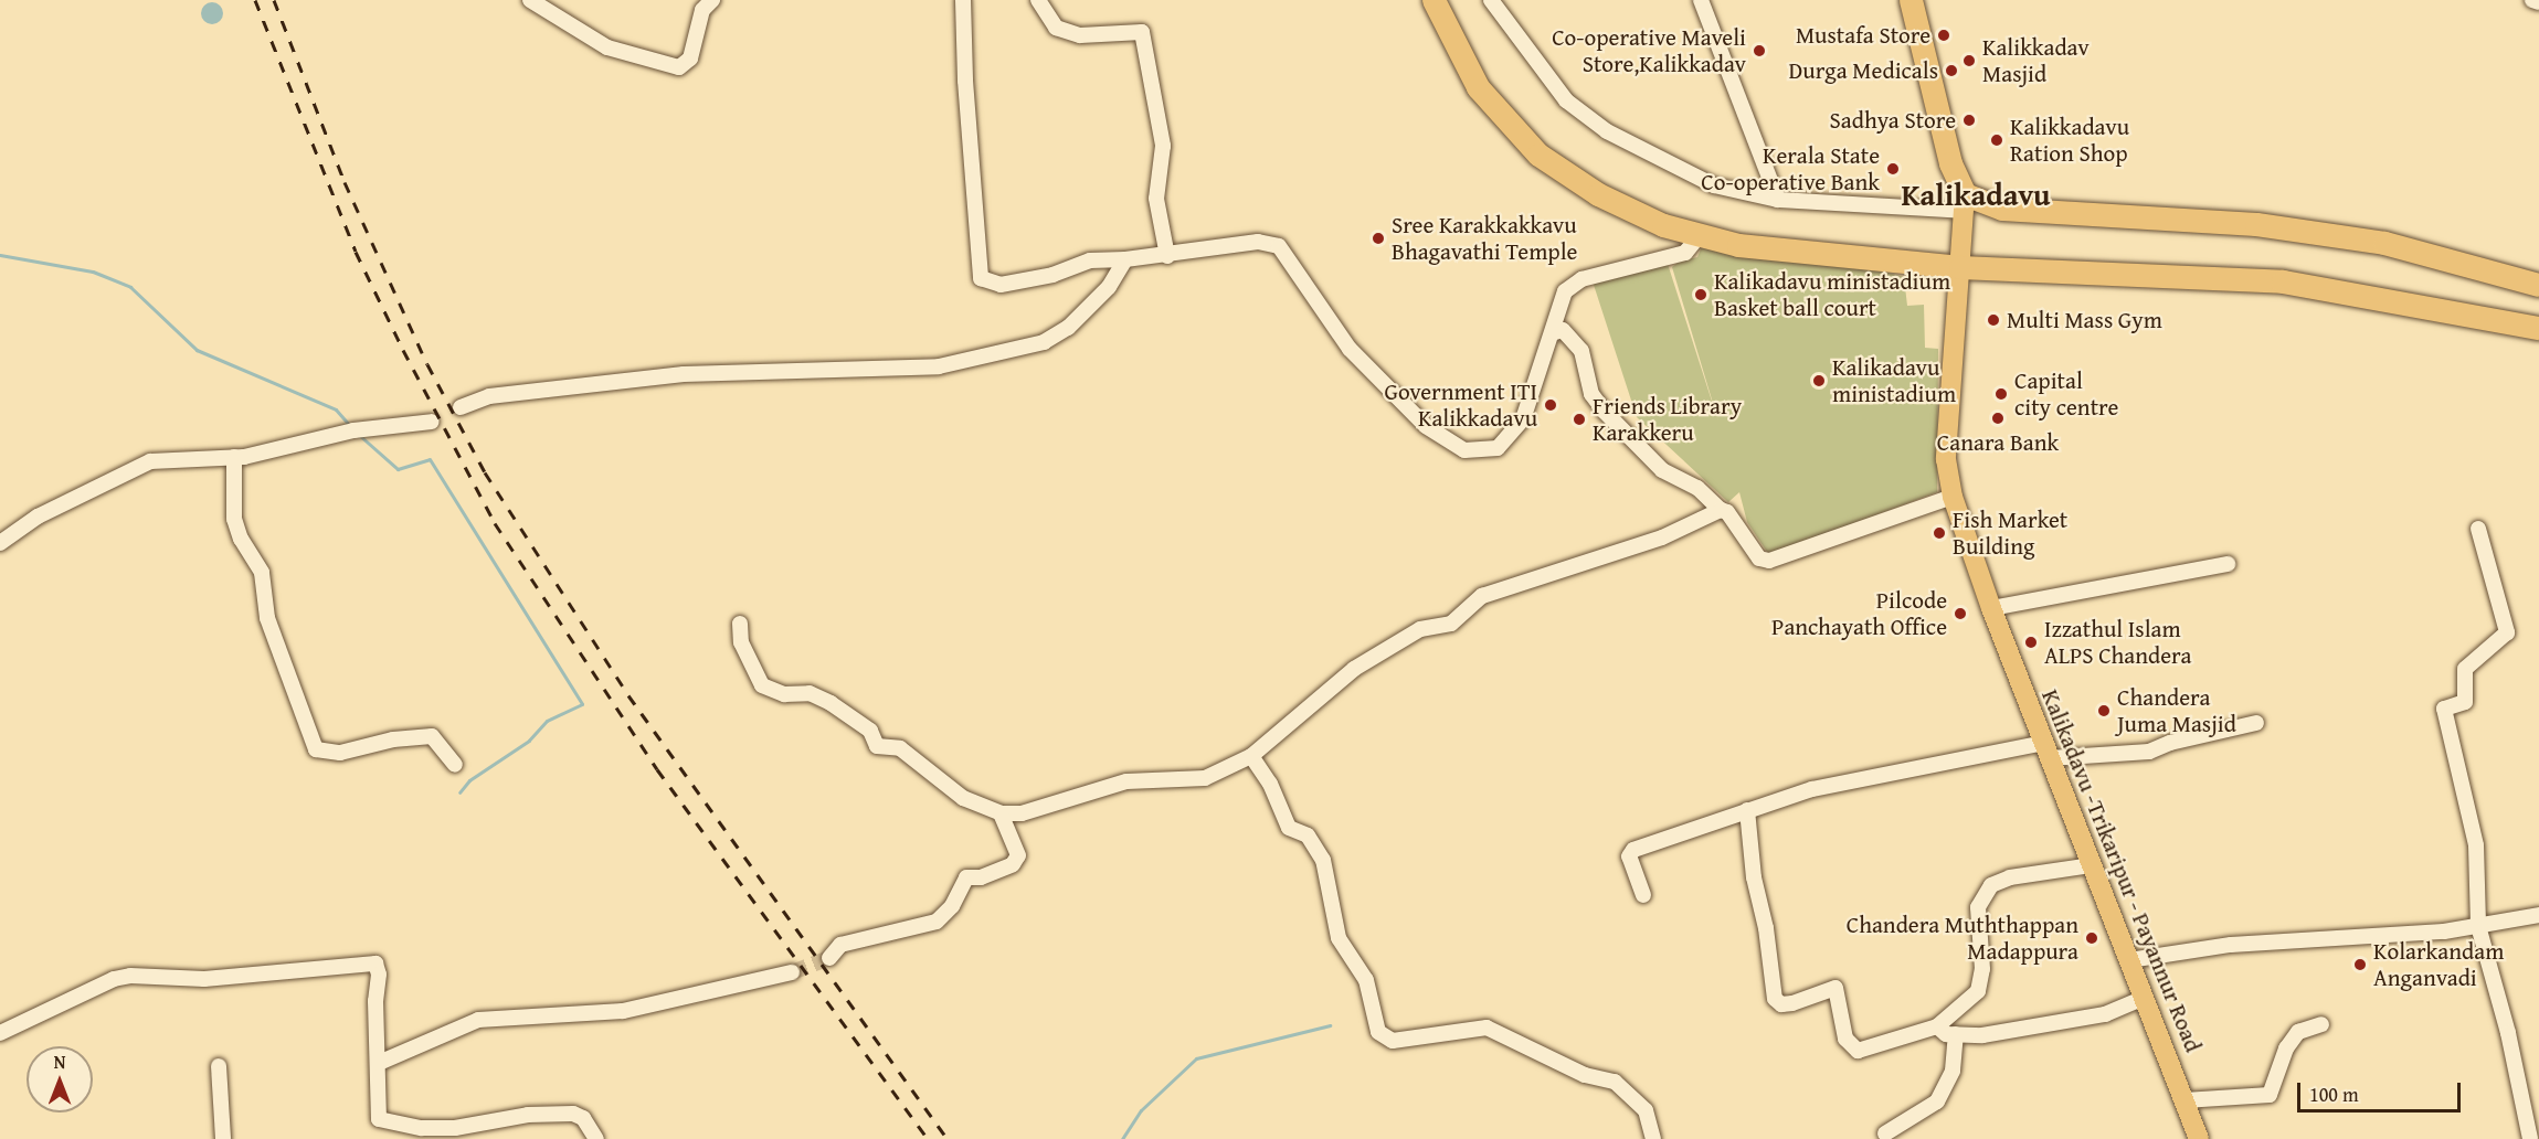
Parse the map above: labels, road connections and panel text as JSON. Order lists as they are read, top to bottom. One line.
{"streets":{"main road":["Kalikadavu -Trikaripur - Payannur Road"]},"districts":["Kalikadavu"],"places":["Mustafa Store","Co-operative Maveli Store,Kalikkadav","Kalikkadav Masjid","Durga Medicals","Sadhya Store","Kalikkadavu Ration Shop","Kerala State Co-operative Bank","Sree Karakkakkavu Bhagavathi Temple","Kalikadavu ministadium Basket ball court","Multi Mass Gym","Kalikadavu ministadium","Capital city centre","Government ITI Kalikkadavu","Canara Bank","Friends Library Karakkeru","Fish Market Building","Pilcode Panchayath Office","Izzathul Islam ALPS Chandera","Chandera Juma Masjid","Chandera Muththappan Madappura","Kolarkandam Anganvadi"],"scale_bar":"100 m","north":"top"}
